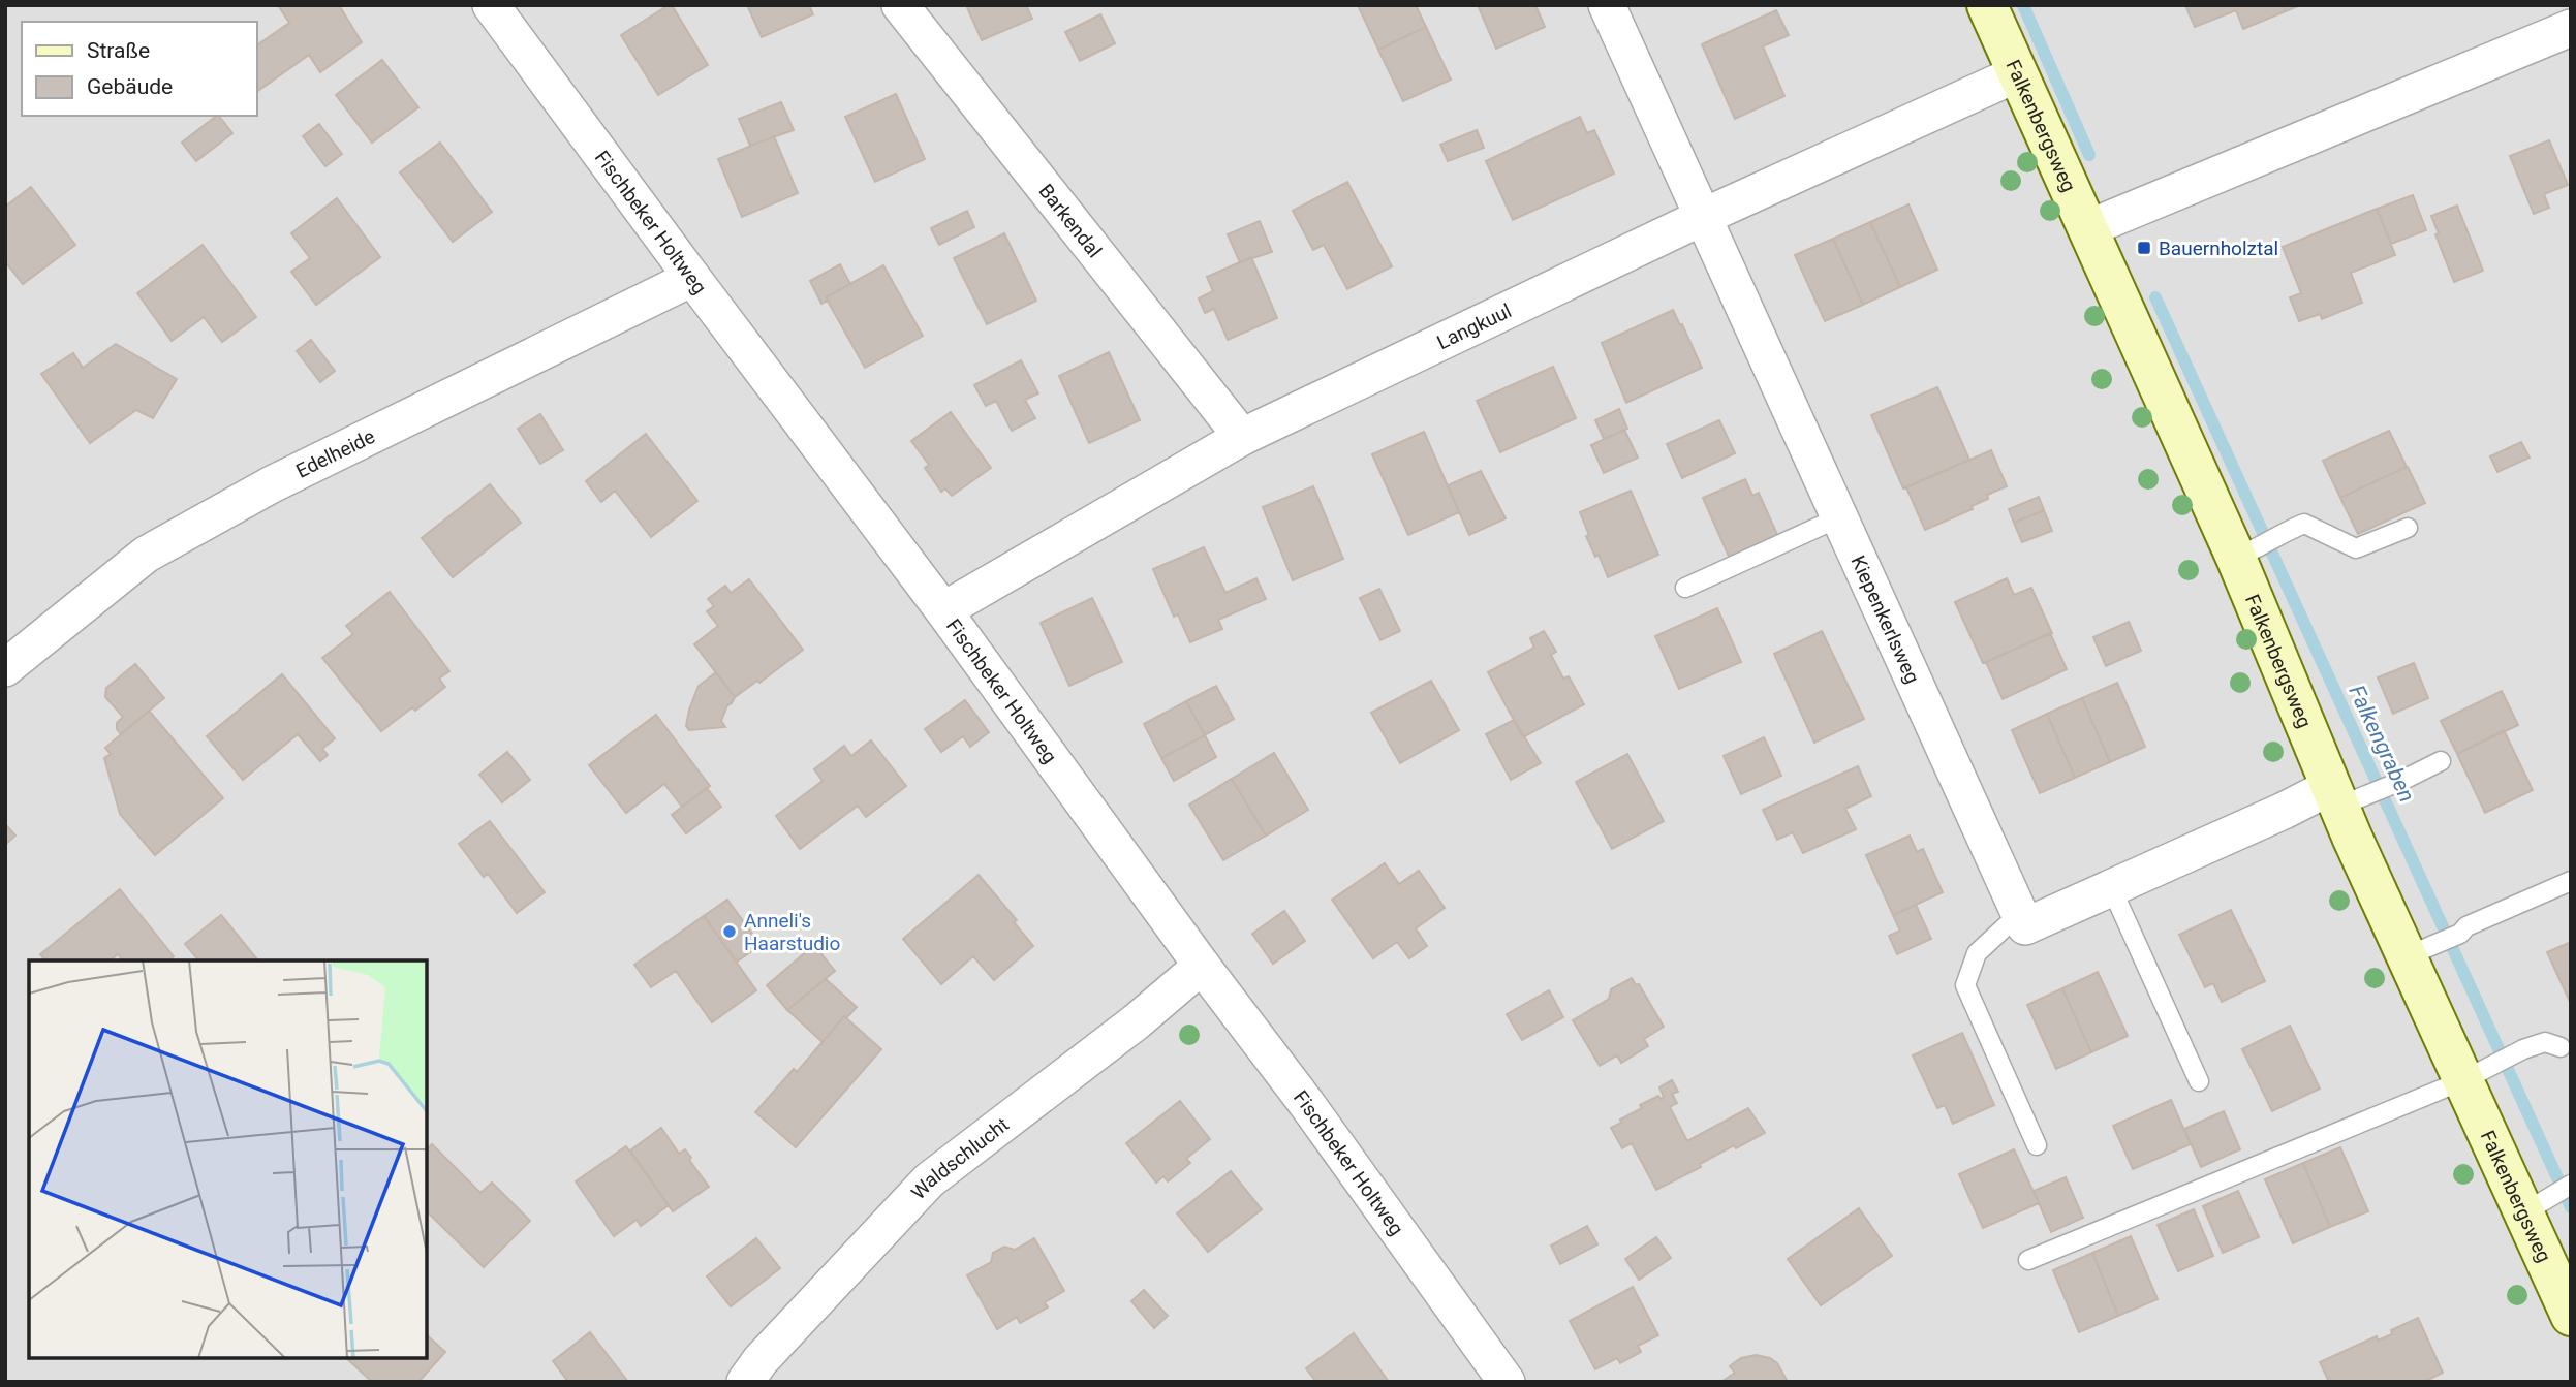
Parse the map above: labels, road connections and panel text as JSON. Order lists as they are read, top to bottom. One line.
{"streets":{"street":["Falkenbergsweg","Barkendal","Fischbeker Holtweg","Langkuul","Edelheide","Kiepenkerlsweg","Waldschlucht"]},"crossings":[["Falkenbergsweg","Langkuul"],["Barkendal","Langkuul"],["Fischbeker Holtweg","Langkuul"],["Fischbeker Holtweg","Edelheide"],["Fischbeker Holtweg","Waldschlucht"],["Langkuul","Kiepenkerlsweg"]],"water":["Falkengraben"],"places":{"transit":["Bauernholztal"],"other":["Anneli's Haarstudio"]},"legend":["Straße","Gebäude"]}
